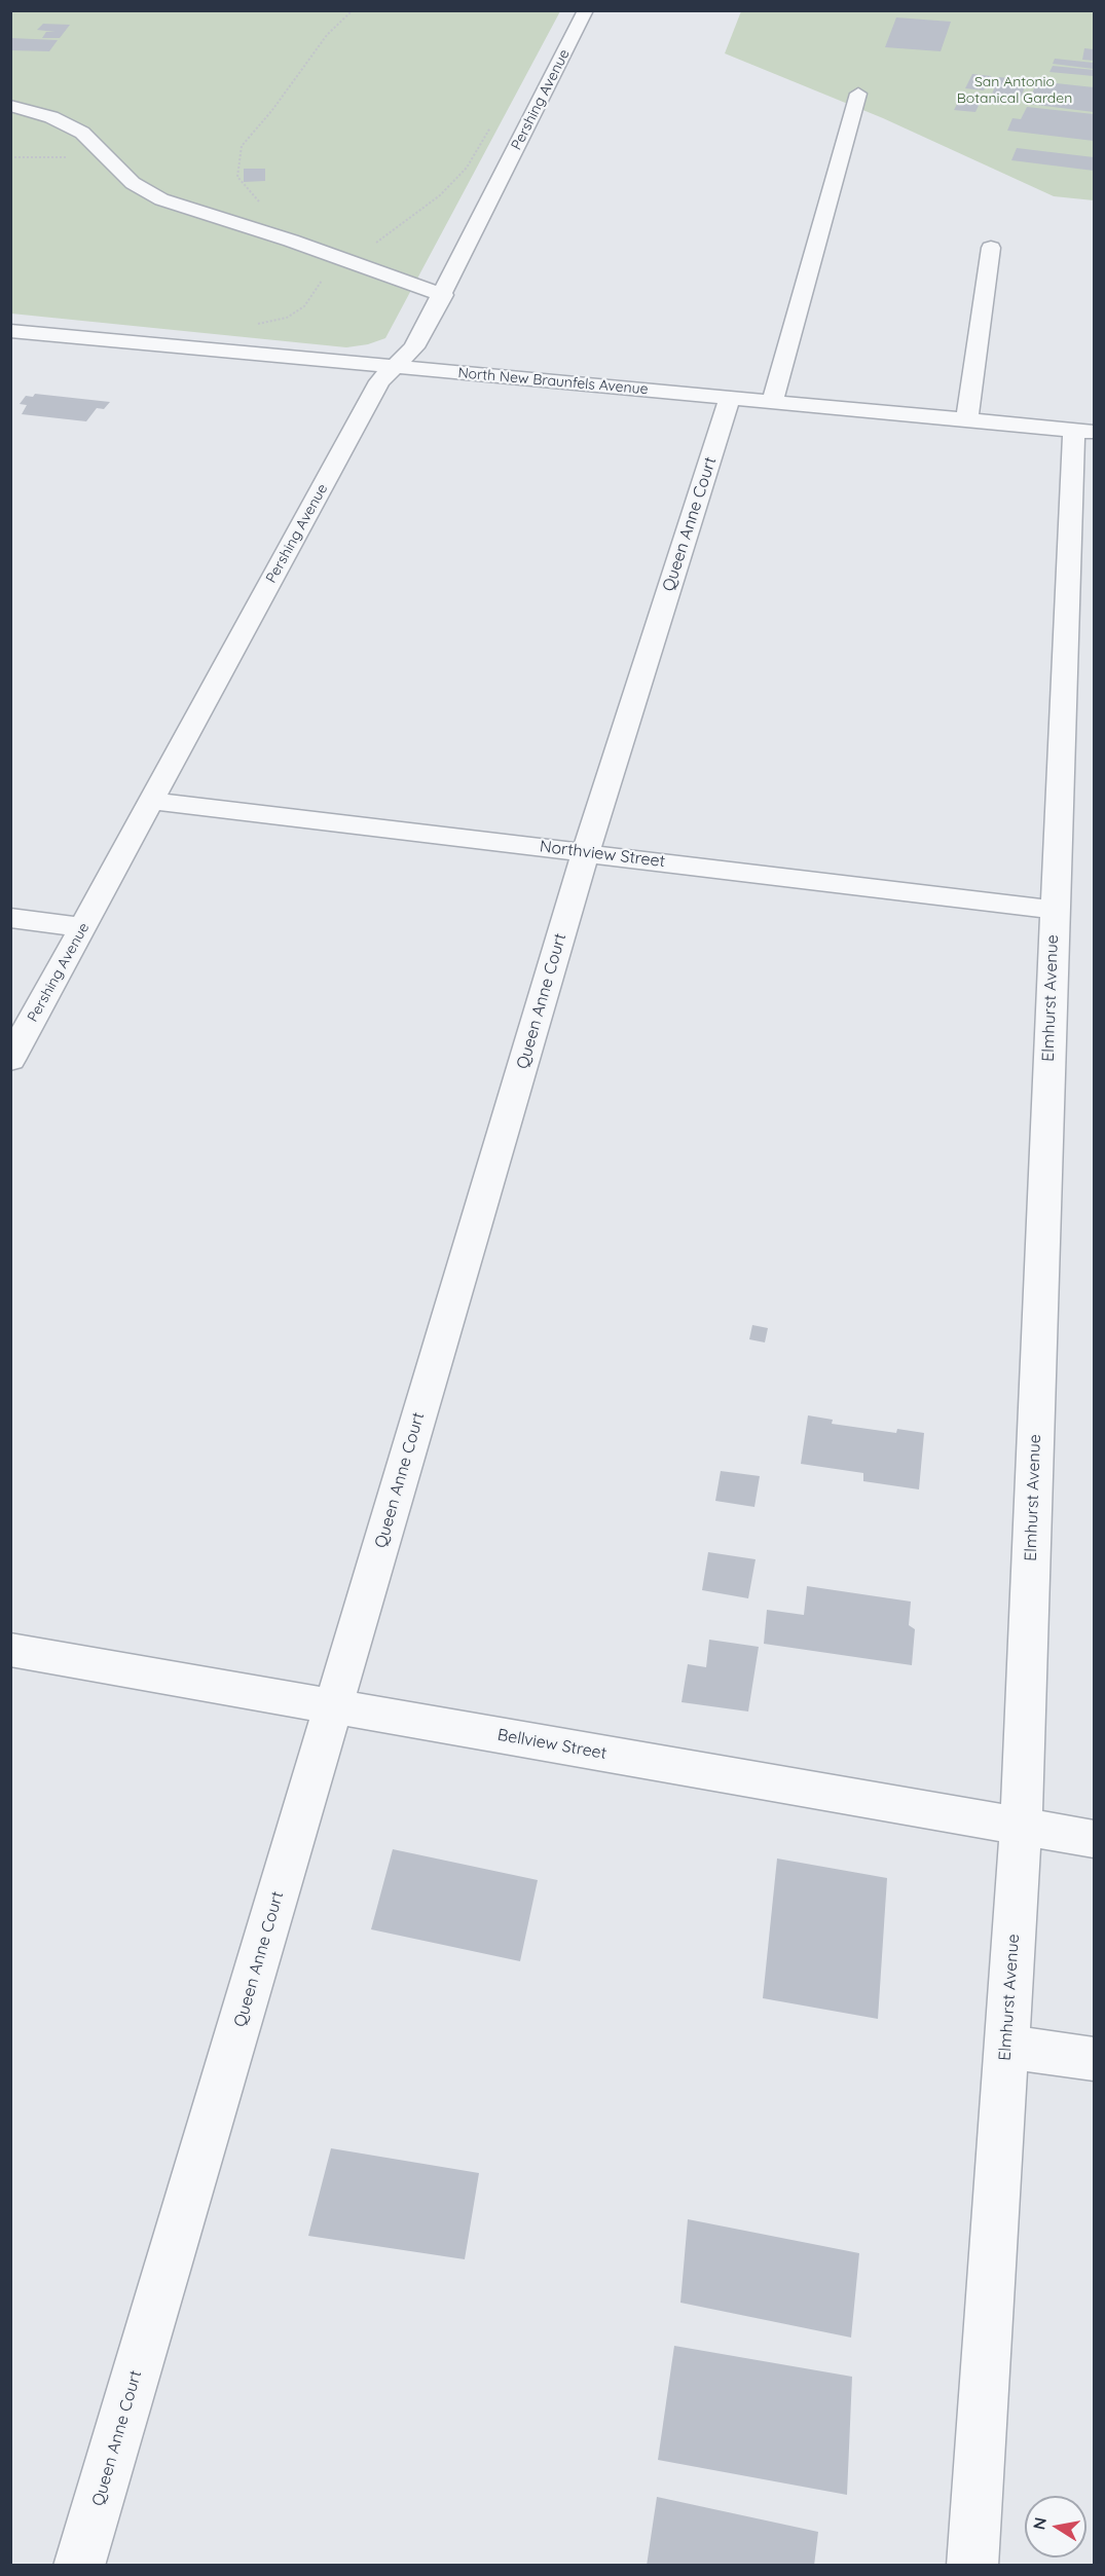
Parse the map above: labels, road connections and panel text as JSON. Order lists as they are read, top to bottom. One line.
{"streets":{"street":["Pershing Avenue","North New Braunfels Avenue","Queen Anne Court","Northview Street","Elmhurst Avenue","Bellview Street"]},"crossings":[["Pershing Avenue","North New Braunfels Avenue"],["Pershing Avenue","Northview Street"],["North New Braunfels Avenue","Queen Anne Court"],["North New Braunfels Avenue","Elmhurst Avenue"],["Queen Anne Court","Northview Street"],["Queen Anne Court","Bellview Street"],["Northview Street","Elmhurst Avenue"],["Elmhurst Avenue","Bellview Street"]],"parks":["San Antonio Botanical Garden"],"north":"left"}
